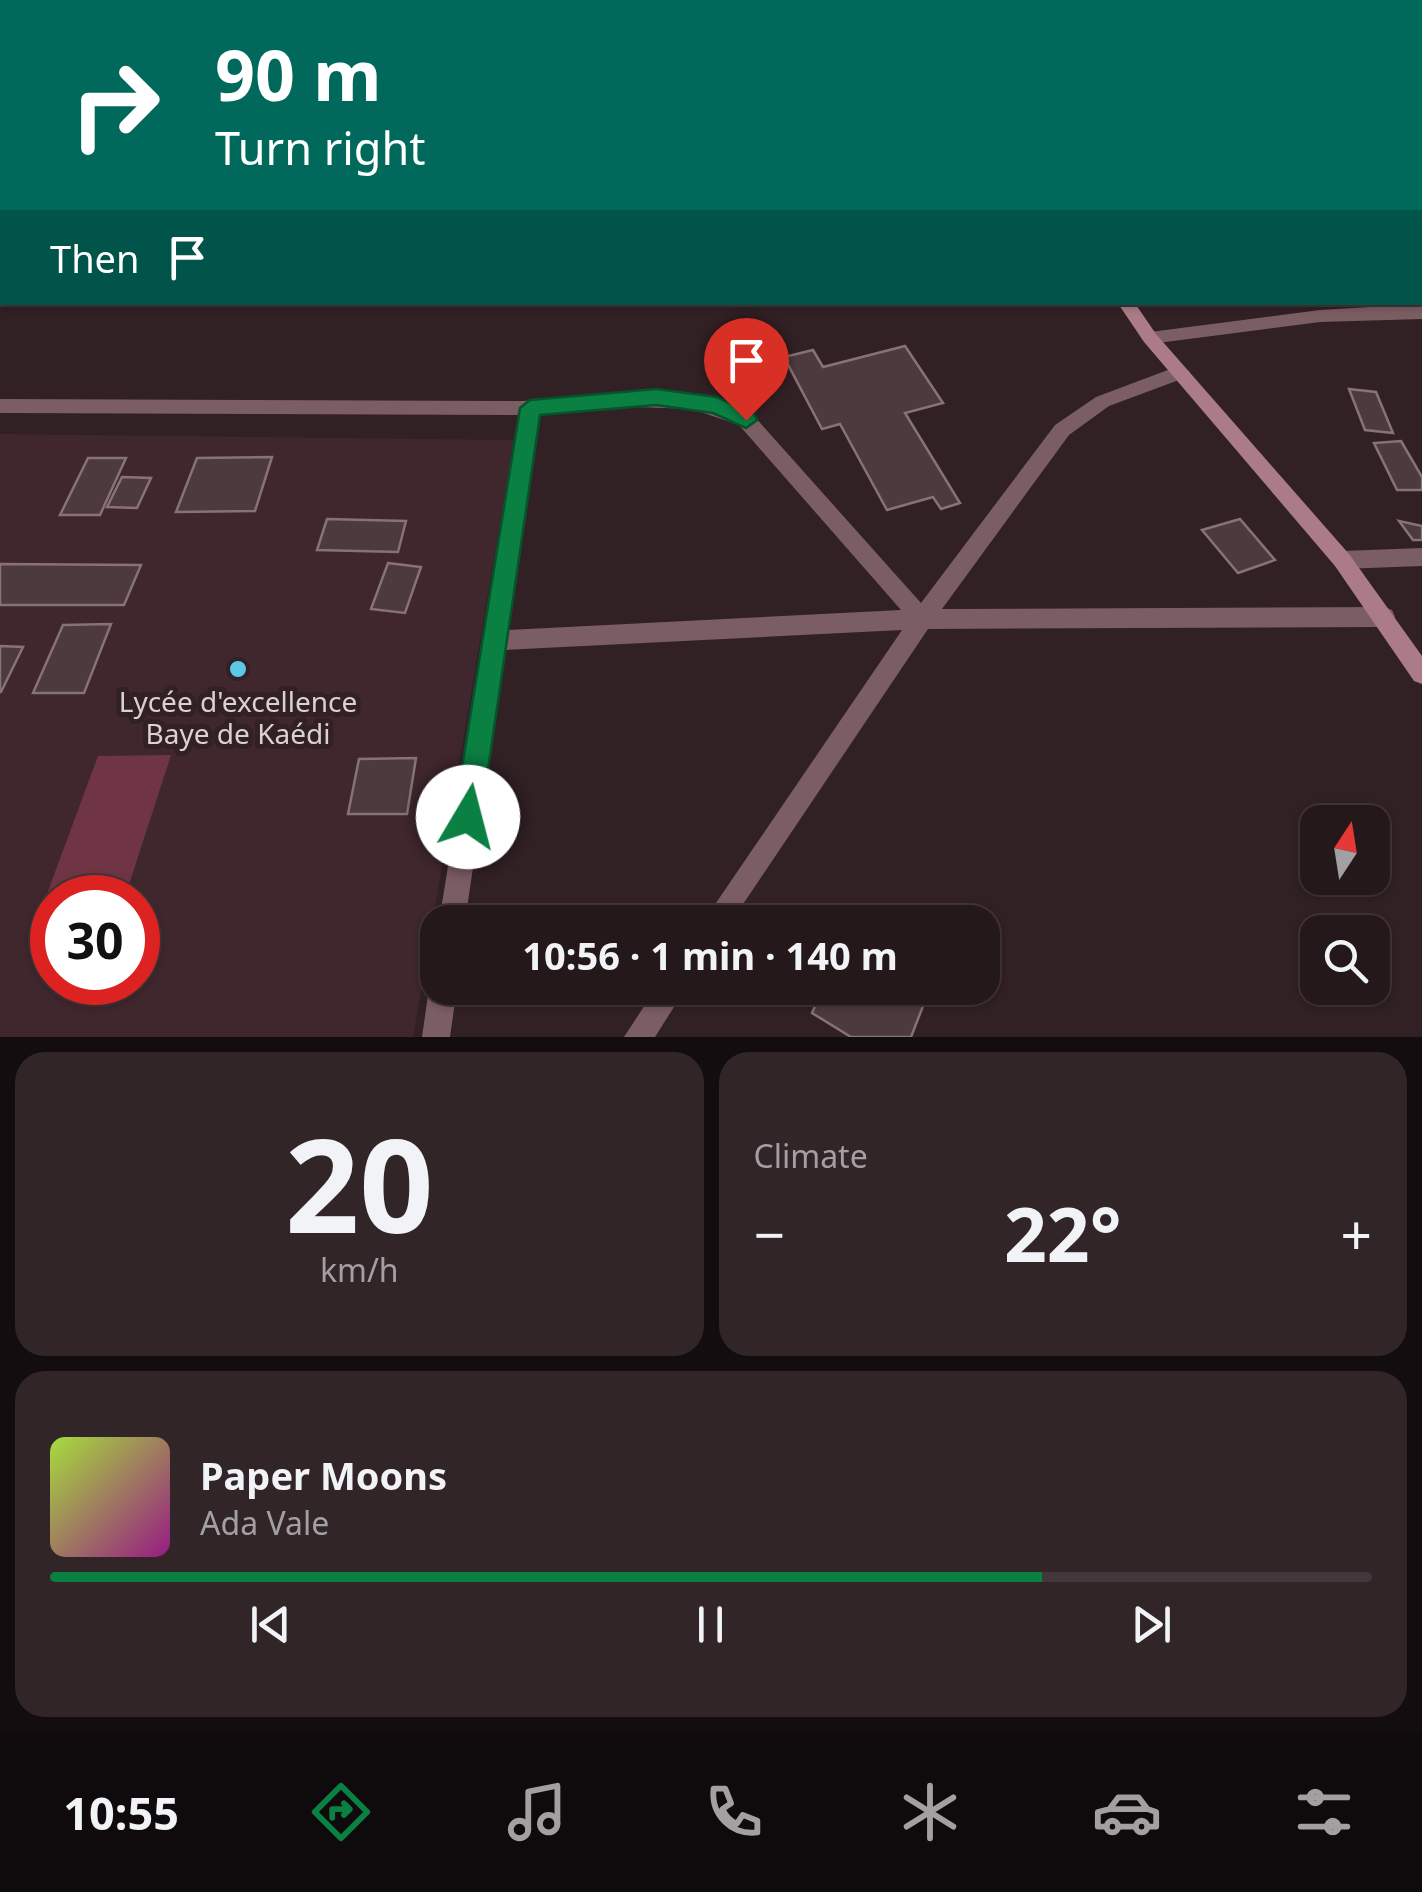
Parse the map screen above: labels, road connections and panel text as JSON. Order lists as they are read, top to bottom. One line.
{"places":["Lycée d'excellence Baye de Kaédi"],"north":"top","page":{"turn":["90 m","Turn right"],"then":"Then","limit":"30","trip":"10:56 · 1 min · 140 m","tile":[["20","km/h"],"Climate"],"heat":["−","22°","+"],"song":["Paper Moons","Ada Vale"],"tabs":"10:55"}}
